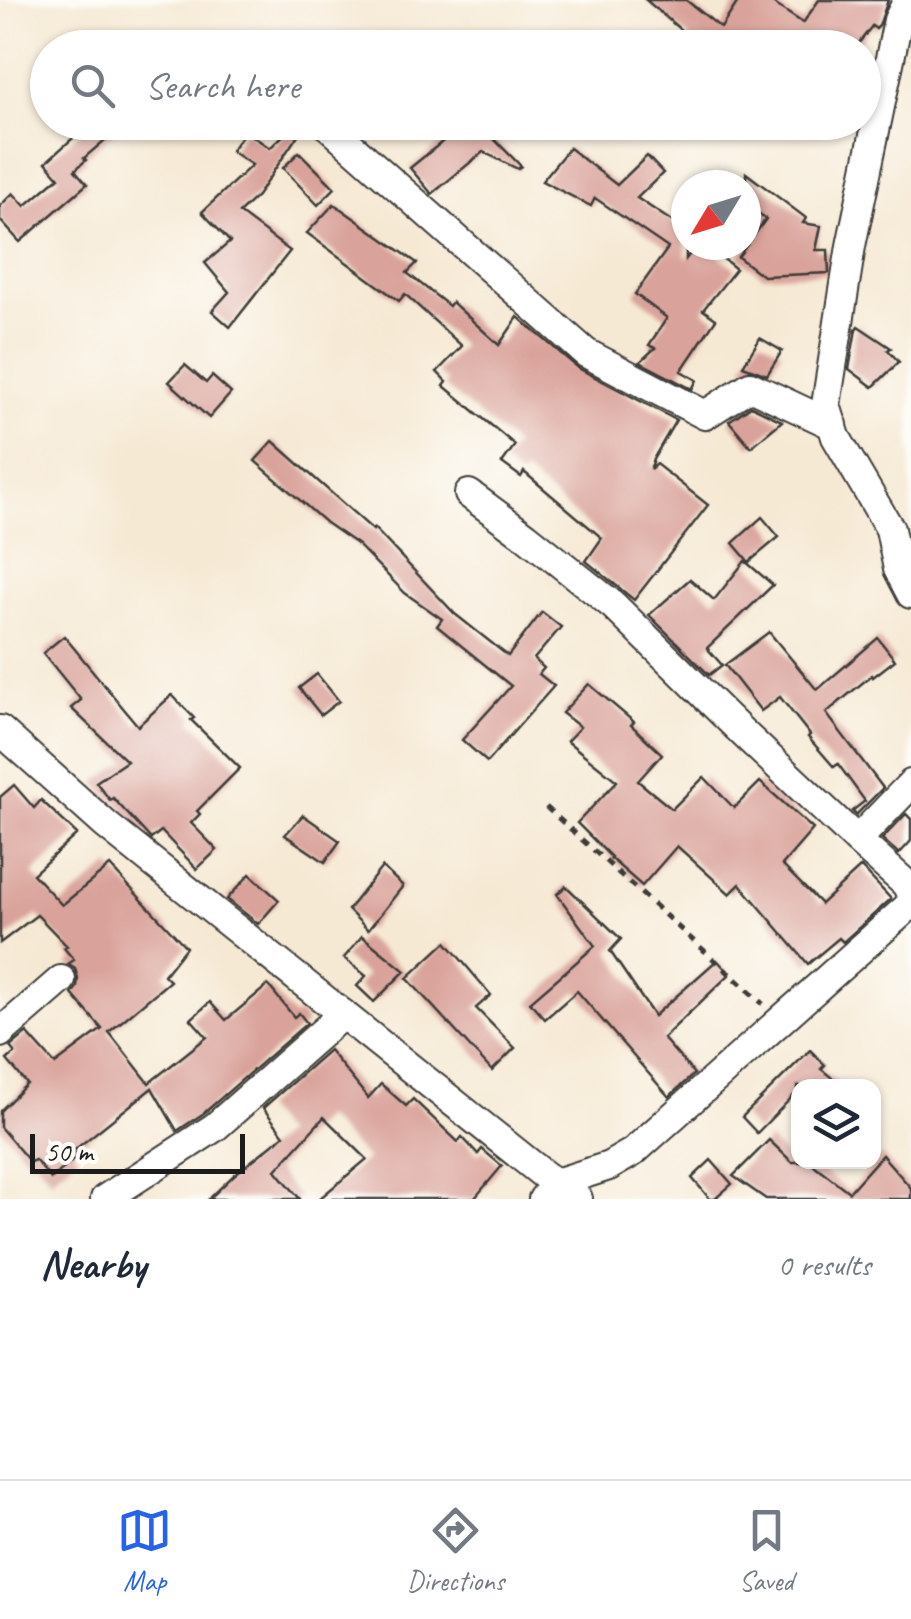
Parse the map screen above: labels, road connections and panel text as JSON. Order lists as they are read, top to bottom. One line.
{"scale_bar":"50 m","north":"bottom left","page":{"search":"Search here","scale":"50 m","heading":["Nearby","0 results"],"nav":["Map","Directions","Saved"]}}
